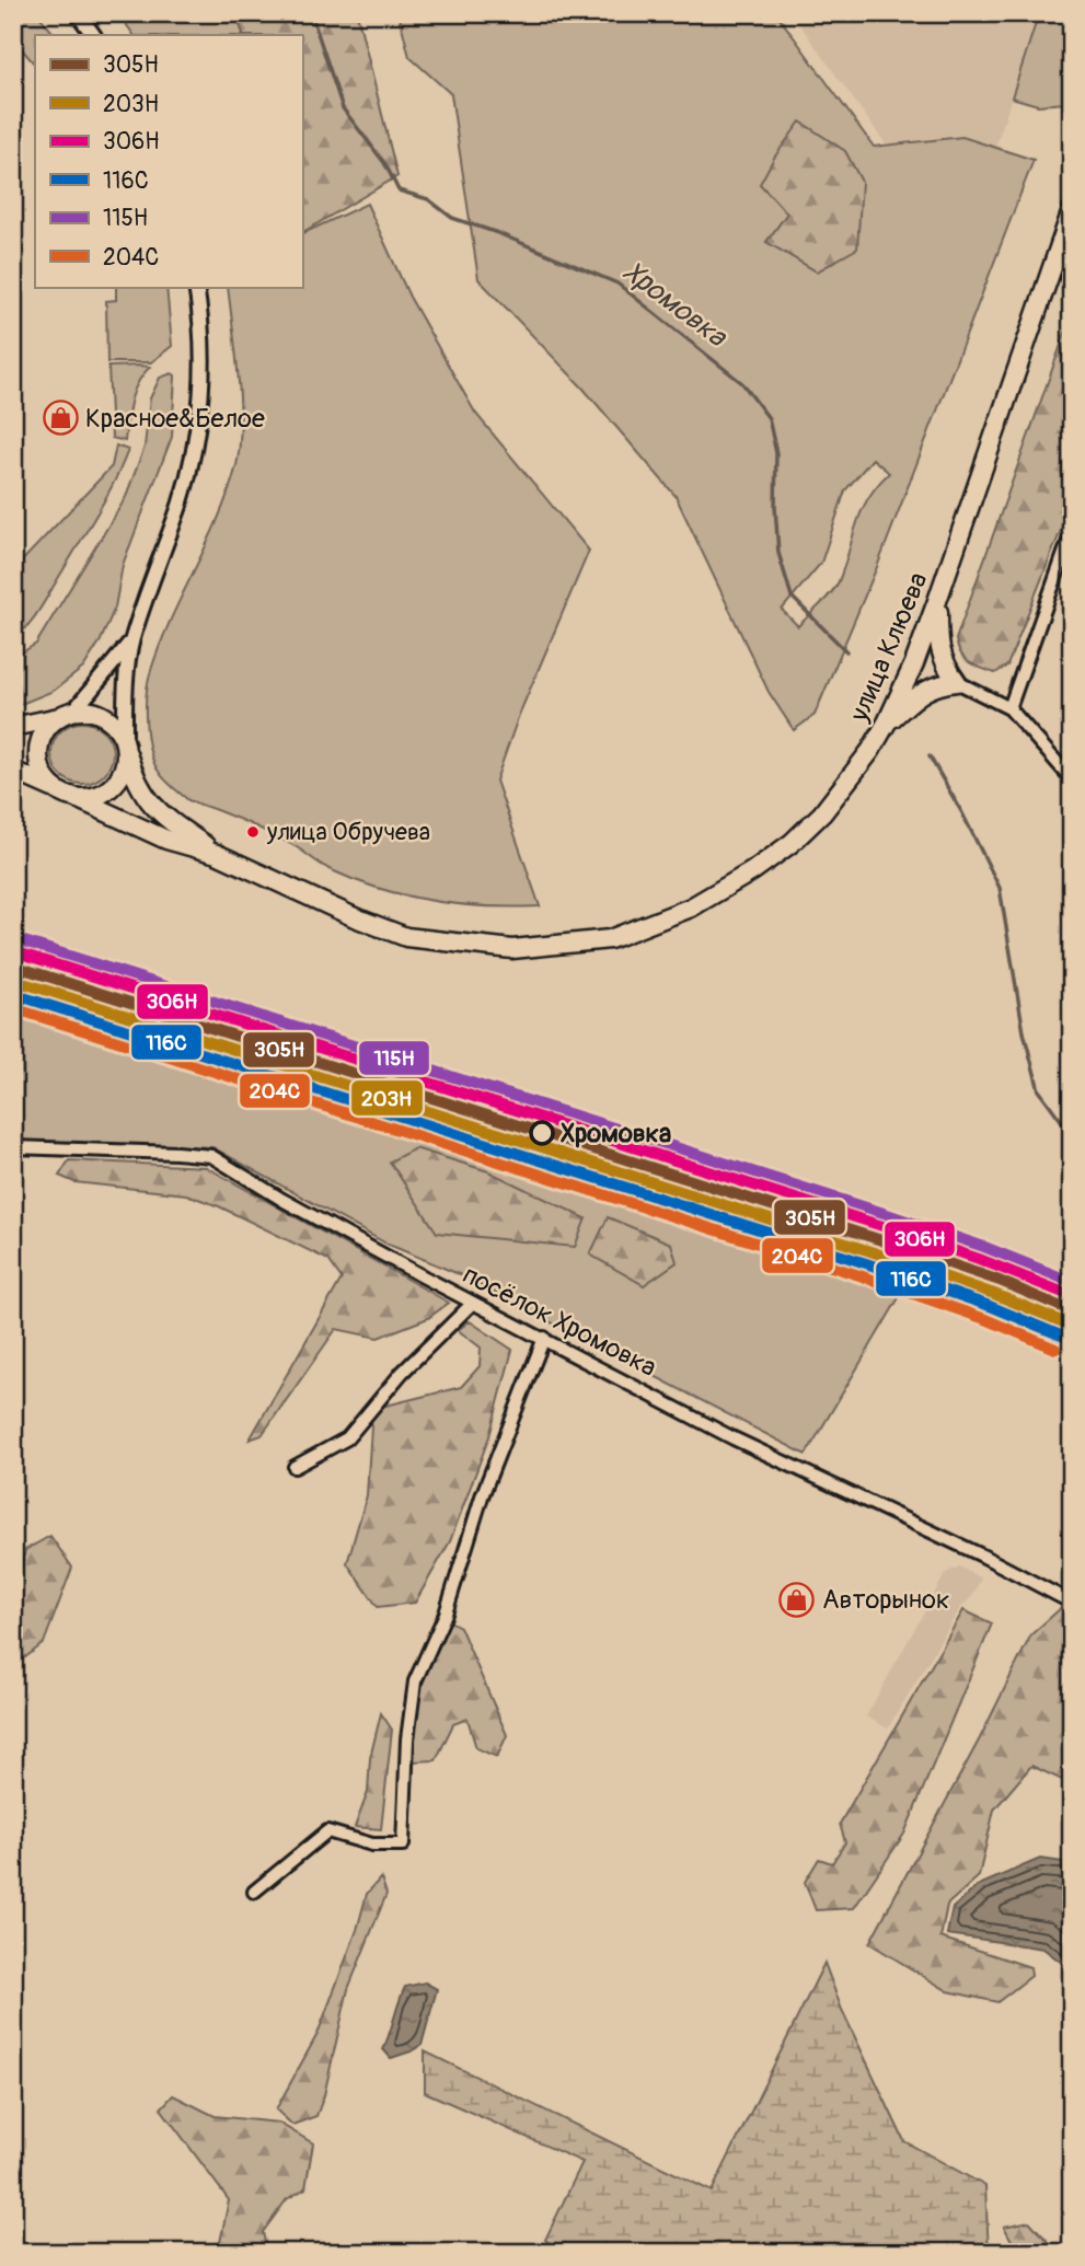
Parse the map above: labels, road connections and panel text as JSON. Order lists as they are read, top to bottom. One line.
{"streets":{"main road":["улица Клюева"],"street":["посёлок Хромовка"]},"water":["Хромовка"],"places":{"shop":["Красное&Белое","Авторынок"],"other":["улица Обручева","Хромовка"]},"lines":["transit line 115Н","transit line 306Н","transit line 305Н","transit line 203Н","transit line 116С","transit line 204С"],"legend":["305Н","203Н","306Н","116С","115Н","204С"]}
